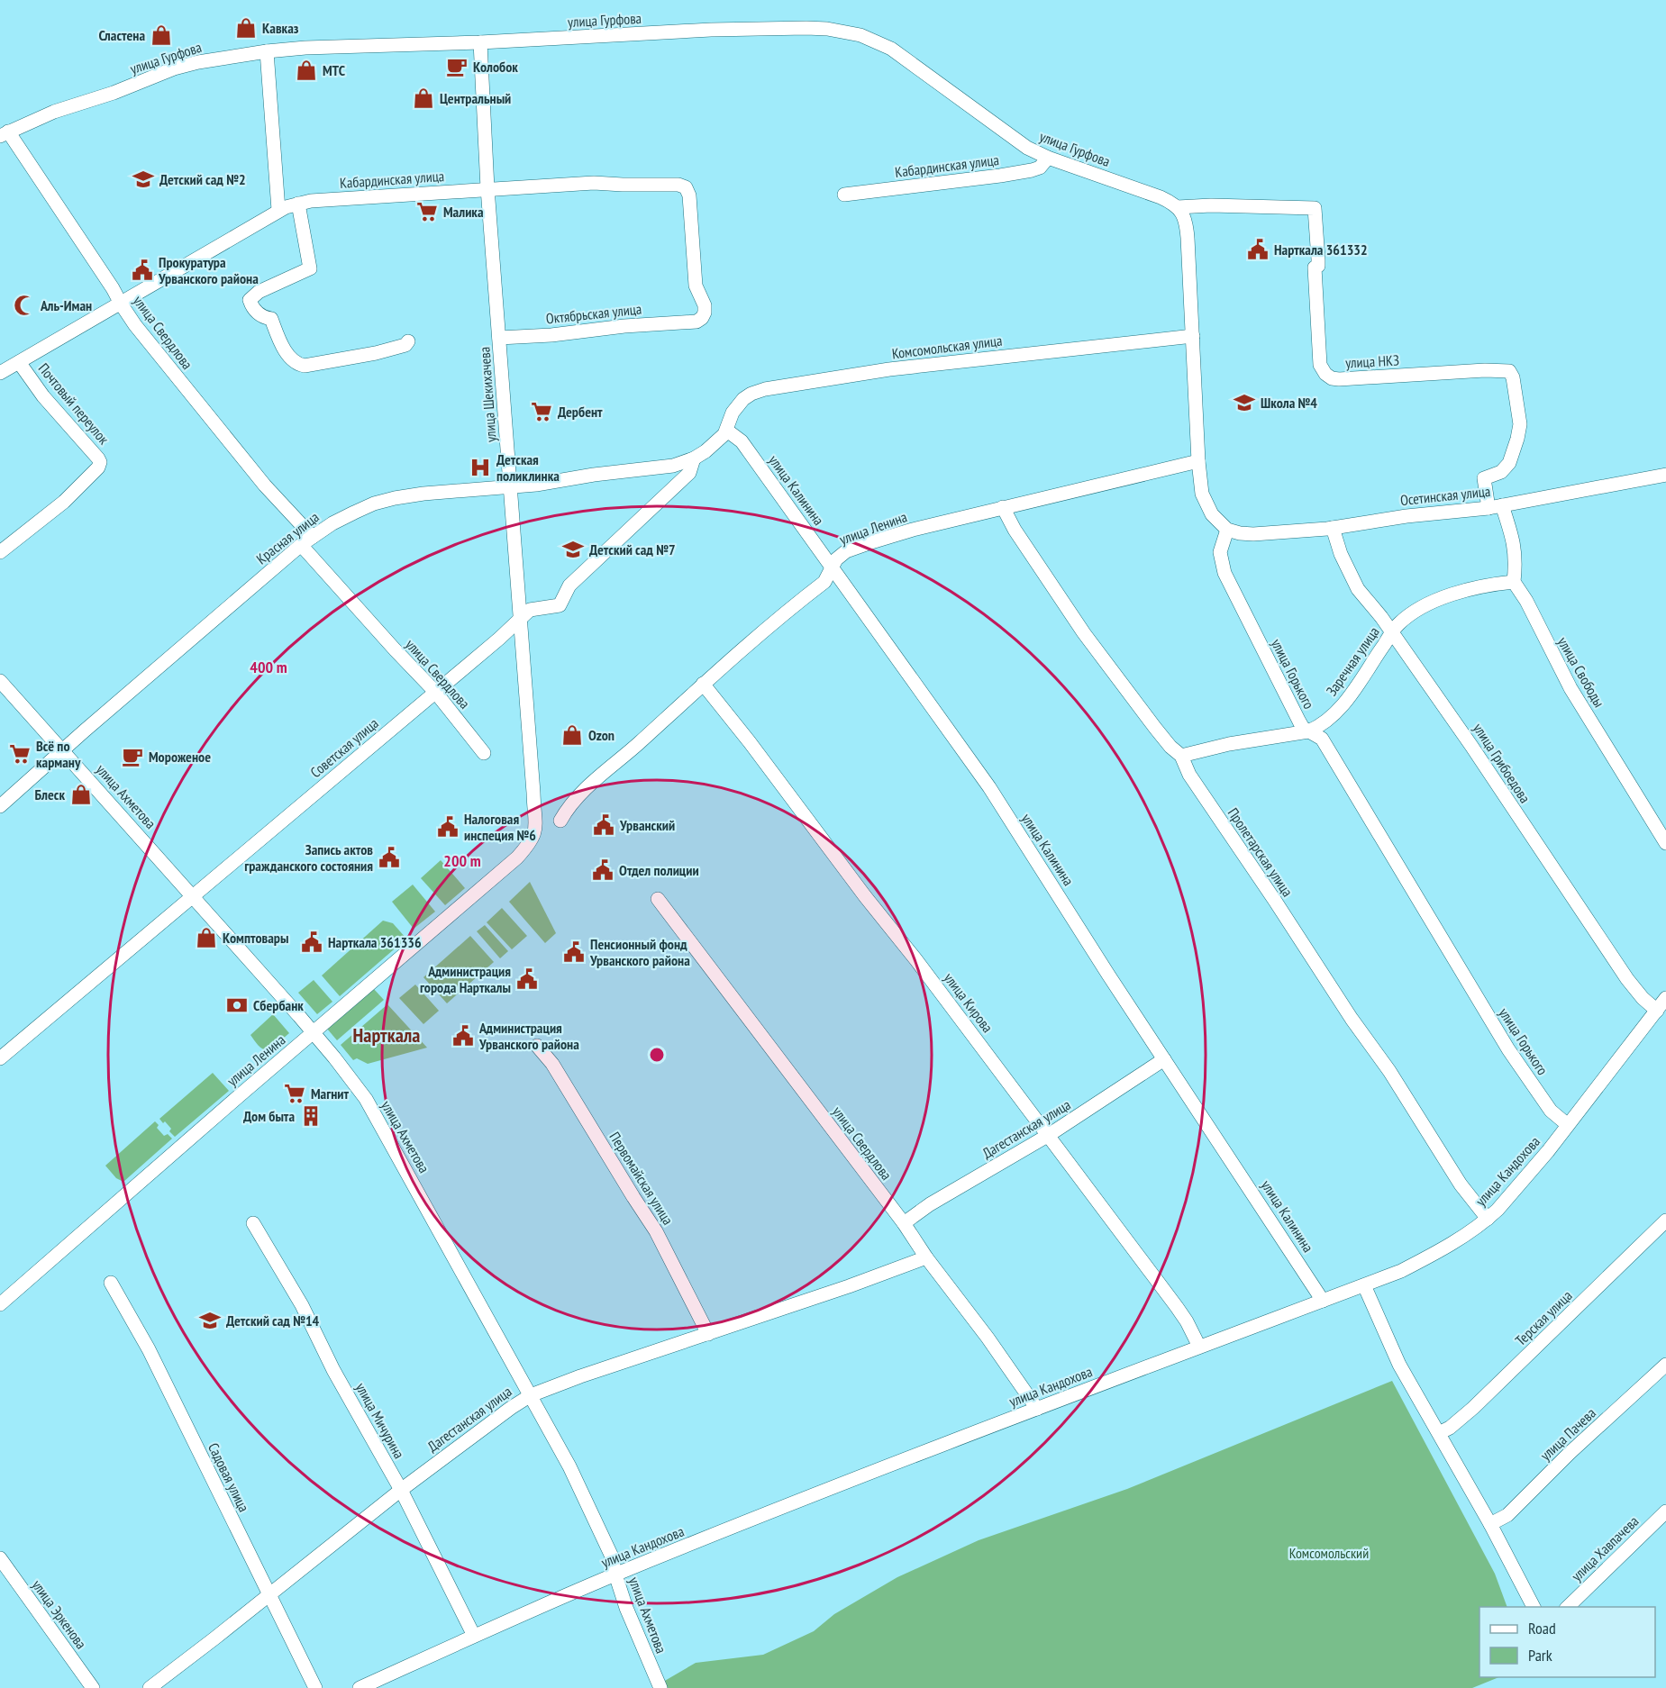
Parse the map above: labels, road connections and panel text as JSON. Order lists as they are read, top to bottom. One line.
{"streets":{"street":["улица Гурфова","Кабардинская улица","Октябрьская улица","улица Свердлова","Комсомольская улица","улица НКЗ","улица Шекихачева","Почтовый переулок","улица Калинина","Осетинская улица","улица Ленина","Красная улица","Заречная улица","улица Свободы","улица Горького","Советская улица","улица Грибоедова","улица Ахметова","Пролетарская улица","улица Кирова","Дагестанская улица","улица Кандохова","Первомайская улица","Терская улица","улица Мичурина","улица Пачева","Садовая улица","улица Хавпачева","улица Эркенова"]},"crossings":[["улица Гурфова","Кабардинская улица"],["улица Гурфова","улица Свердлова"],["улица Гурфова","улица НКЗ"],["улица Гурфова","улица Шекихачева"],["Кабардинская улица","Октябрьская улица"],["Кабардинская улица","улица Свердлова"],["Кабардинская улица","улица Шекихачева"],["Кабардинская улица","Почтовый переулок"],["Октябрьская улица","улица Шекихачева"],["улица Свердлова","Красная улица"],["улица Свердлова","Советская улица"],["улица Свердлова","Дагестанская улица"],["улица Свердлова","улица Кандохова"],["Комсомольская улица","улица Калинина"],["Комсомольская улица","Красная улица"],["улица НКЗ","Осетинская улица"],["улица Шекихачева","улица Ленина"],["улица Шекихачева","Красная улица"],["улица Шекихачева","Советская улица"],["улица Калинина","улица Ленина"],["улица Калинина","Красная улица"],["улица Калинина","Дагестанская улица"],["улица Калинина","улица Кандохова"],["Осетинская улица","улица Горького"],["Осетинская улица","улица Грибоедова"],["улица Ленина","улица Ахметова"],["улица Ленина","Пролетарская улица"],["улица Ленина","улица Кирова"],["Красная улица","Советская улица"],["Красная улица","улица Ахметова"],["Заречная улица","улица Свободы"],["Заречная улица","улица Горького"],["Заречная улица","улица Грибоедова"],["Заречная улица","Пролетарская улица"],["улица Горького","улица Кандохова"],["Советская улица","улица Ахметова"],["улица Грибоедова","улица Кандохова"],["улица Ахметова","Дагестанская улица"],["улица Ахметова","улица Кандохова"],["Пролетарская улица","улица Кандохова"],["улица Кирова","Дагестанская улица"],["улица Кирова","улица Кандохова"],["Дагестанская улица","Первомайская улица"],["Дагестанская улица","улица Мичурина"],["Дагестанская улица","Садовая улица"],["улица Кандохова","улица Мичурина"]],"districts":["Нарткала"],"parks":["Комсомольский"],"places":{"shop":["Кавказ","Сластена","МТС","Центральный","Ozon","Блеск","Комптовары"],"cafe":["Колобок","Мороженое"],"school or university":["Детский сад №2","Школа №4","Детский сад №7","Детский сад №14"],"supermarket":["Малика","Дербент","Всё по карману","Магнит"],"public building":["Нарткала 361332","Прокуратура Урванского района","Урванский","Налоговая инспеция №6","Запись актов гражданского состояния","Отдел полиции","Нарткала 361336","Пенсионный фонд Урванского района","Администрация города Нарткалы","Администрация Урванского района"],"mosque":["Аль-Иман"],"hospital":["Детская поликлинка"],"bank":["Сбербанк"],"building":["Дом быта"]},"legend":["Road","Park"],"rings":["400 m","200 m"]}
